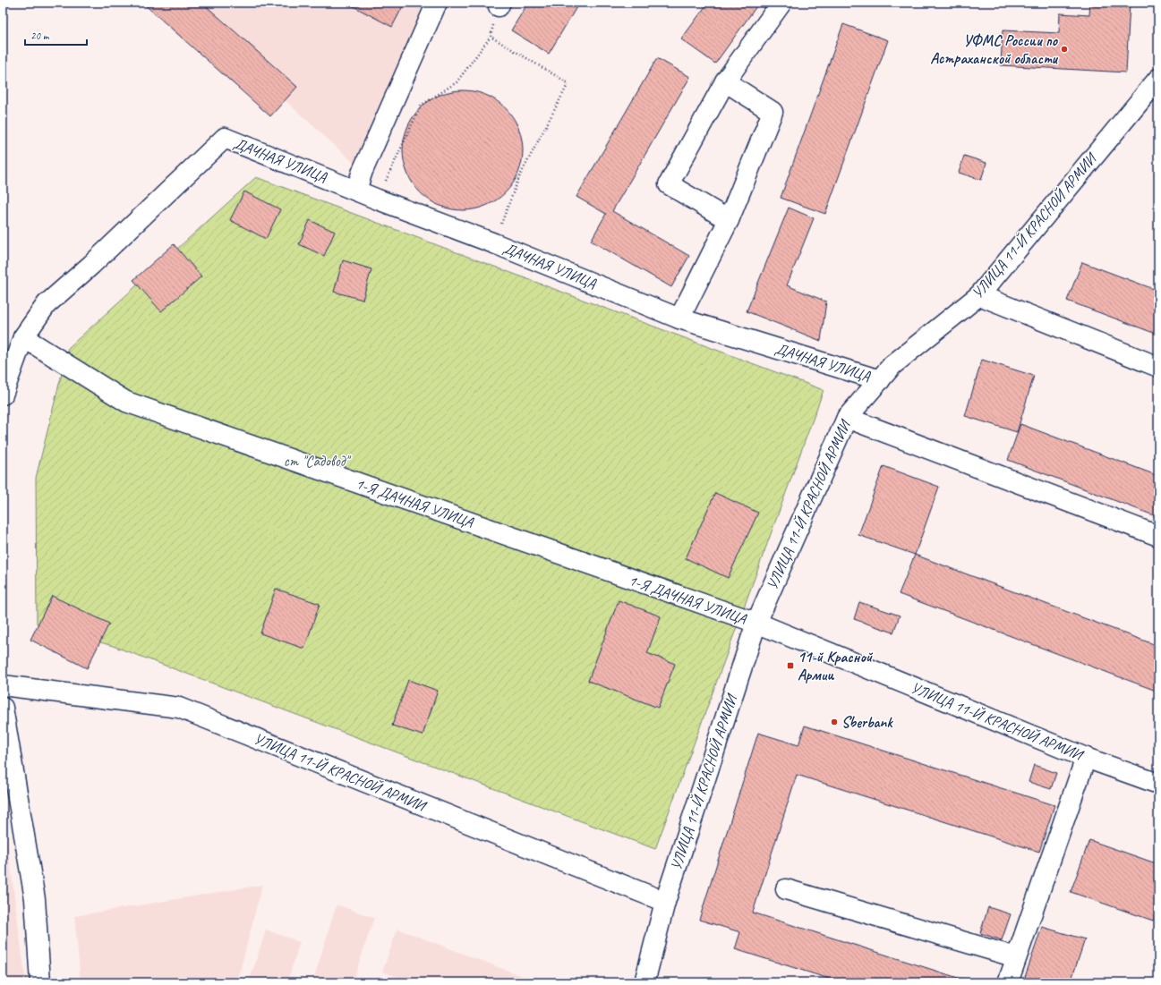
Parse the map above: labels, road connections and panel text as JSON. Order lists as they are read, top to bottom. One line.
{"streets":{"street":["ДАЧНАЯ УЛИЦА","УЛИЦА 11-Й КРАСНОЙ АРМИИ","1-Я ДАЧНАЯ УЛИЦА"]},"crossings":[["ДАЧНАЯ УЛИЦА","УЛИЦА 11-Й КРАСНОЙ АРМИИ"],["ДАЧНАЯ УЛИЦА","1-Я ДАЧНАЯ УЛИЦА"],["УЛИЦА 11-Й КРАСНОЙ АРМИИ","1-Я ДАЧНАЯ УЛИЦА"]],"parks":["ст \"Садовод\""],"places":{"other":["УФМС России по Астраханской области","Sberbank"],"transit":["11-й Красной Армии"]},"scale_bar":"20 m"}
